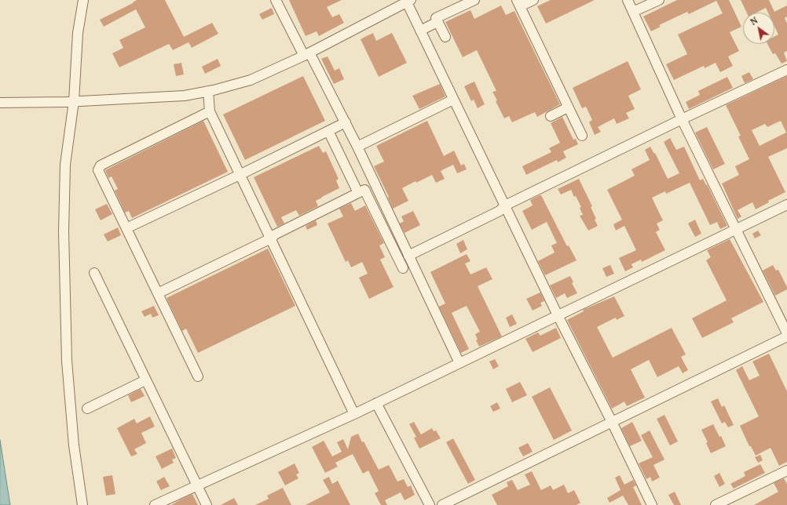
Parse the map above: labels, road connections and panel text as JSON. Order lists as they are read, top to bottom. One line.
{"north":"top left"}
